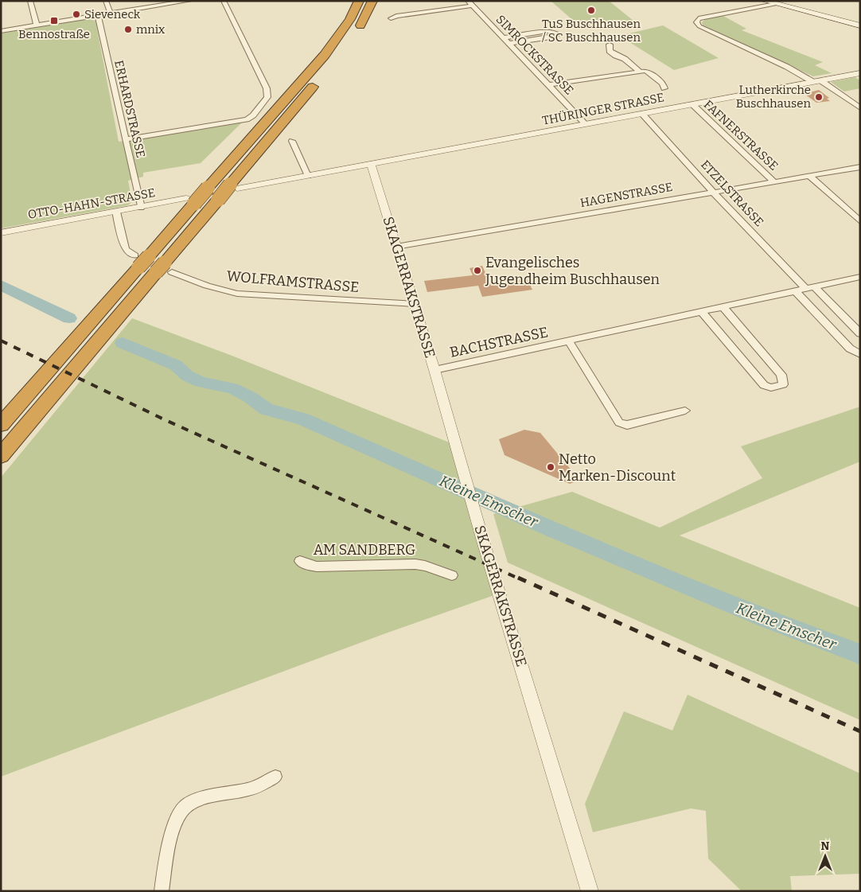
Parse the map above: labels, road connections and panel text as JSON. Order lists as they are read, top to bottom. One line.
{"streets":{"street":["SIMROCKSTRASSE","ERHARDSTRASSE","THÜRINGER STRASSE","FAFNERSTRASSE","ETZELSTRASSE","HAGENSTRASSE","OTTO-HAHN-STRASSE","WOLFRAMSTRASSE","SKAGERRAKSTRASSE","BACHSTRASSE","AM SANDBERG"]},"crossings":[["SIMROCKSTRASSE","THÜRINGER STRASSE"],["ERHARDSTRASSE","OTTO-HAHN-STRASSE"],["THÜRINGER STRASSE","FAFNERSTRASSE"],["THÜRINGER STRASSE","ETZELSTRASSE"],["THÜRINGER STRASSE","SKAGERRAKSTRASSE"],["FAFNERSTRASSE","HAGENSTRASSE"],["ETZELSTRASSE","HAGENSTRASSE"],["ETZELSTRASSE","BACHSTRASSE"],["HAGENSTRASSE","SKAGERRAKSTRASSE"],["WOLFRAMSTRASSE","SKAGERRAKSTRASSE"],["SKAGERRAKSTRASSE","BACHSTRASSE"]],"water":["Kleine Emscher"],"places":{"other":["TuS Buschhausen / SC Buschhausen","Sieveneck","mnix","Lutherkirche Buschhausen","Evangelisches Jugendheim Buschhausen","Netto Marken-Discount"],"transit":["Bennostraße"]},"north":"top"}
